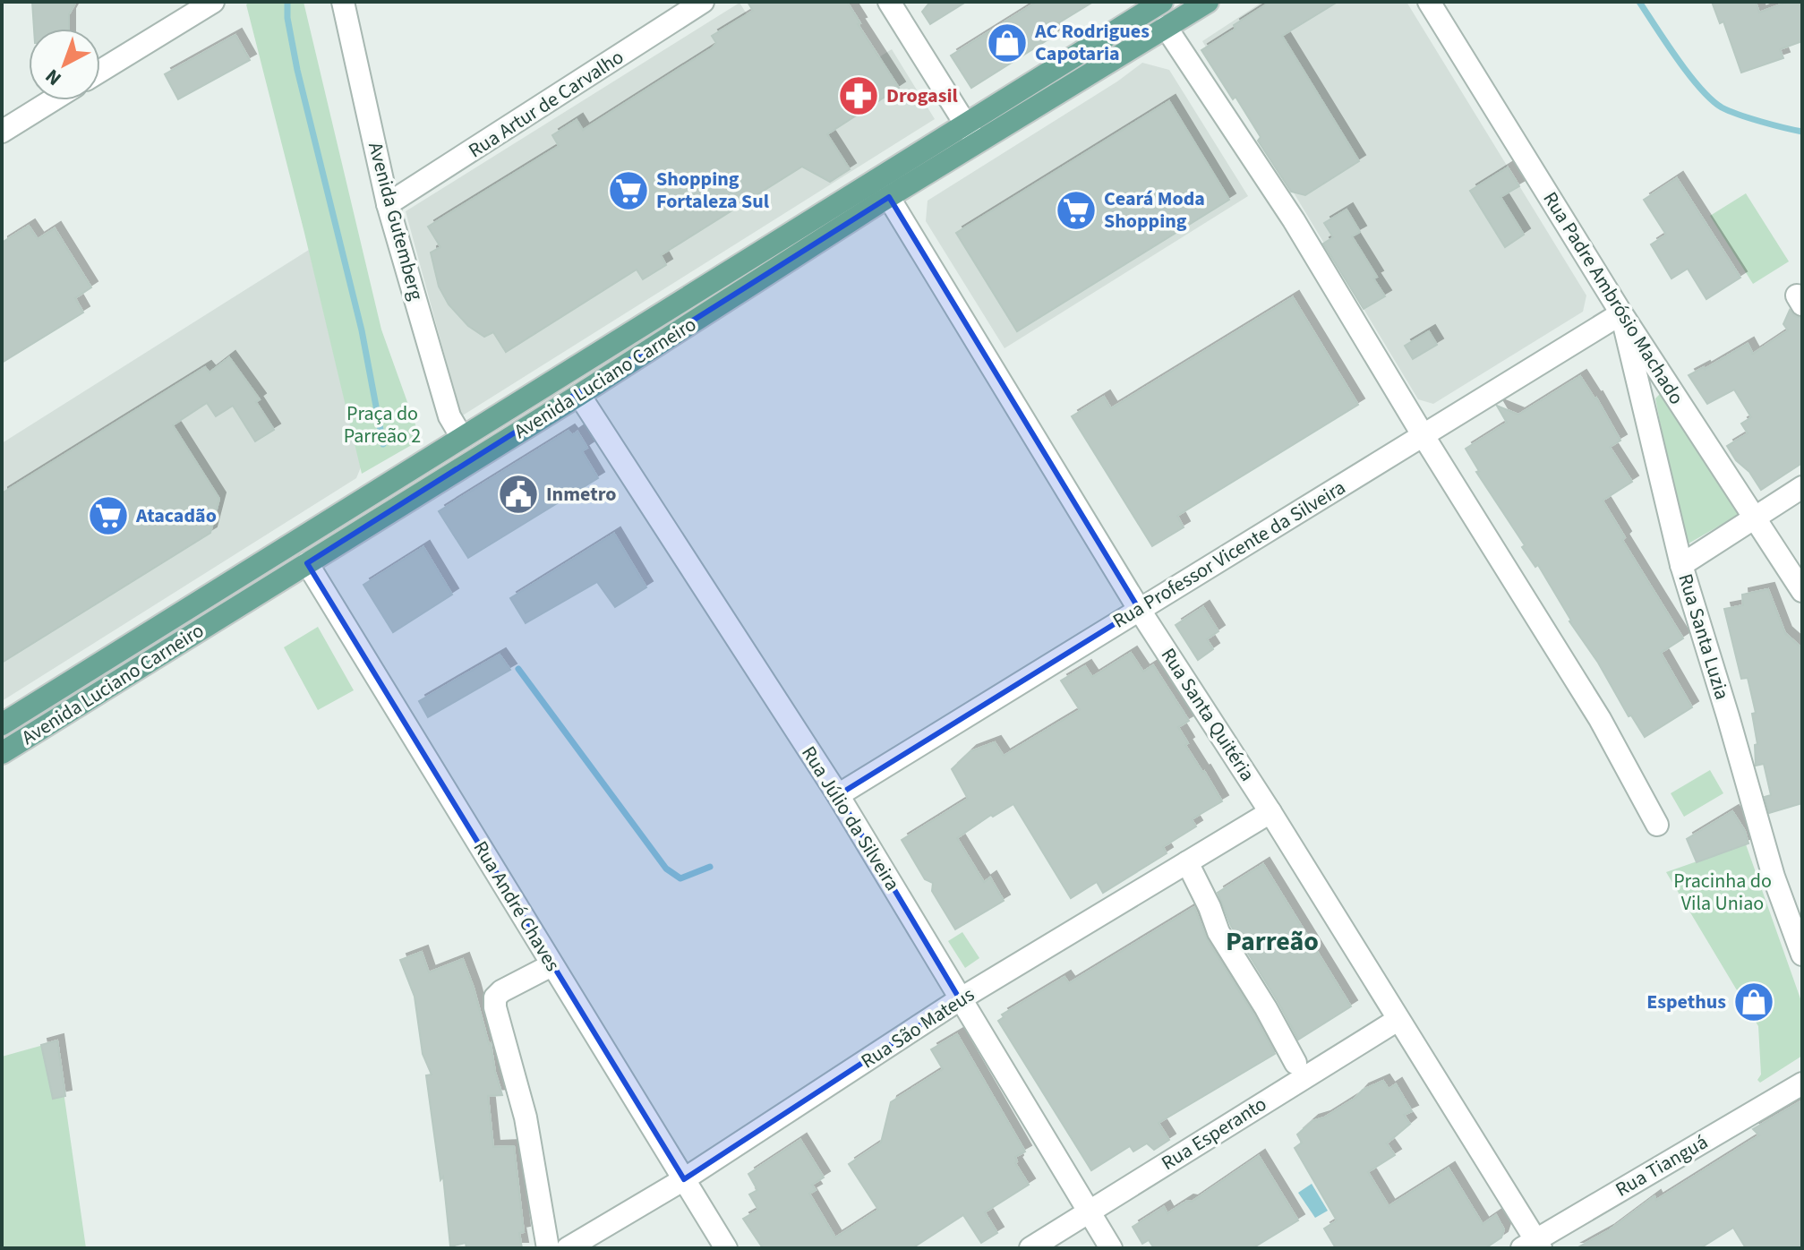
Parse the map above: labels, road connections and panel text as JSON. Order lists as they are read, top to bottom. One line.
{"streets":{"main road":["Avenida Luciano Carneiro"],"street":["Rua Artur de Carvalho","Avenida Gutemberg","Rua Padre Ambrósio Machado","Rua Professor Vicente da Silveira","Rua Santa Luzia","Rua Santa Quitéria","Rua Júlio da Silveira","Rua André Chaves","Rua São Mateus","Rua Esperanto","Rua Tianguá"]},"crossings":[["Rua Artur de Carvalho","Avenida Gutemberg"],["Avenida Gutemberg","Avenida Luciano Carneiro"],["Rua Padre Ambrósio Machado","Rua Professor Vicente da Silveira"],["Rua Padre Ambrósio Machado","Rua Santa Luzia"],["Avenida Luciano Carneiro","Rua Santa Quitéria"],["Avenida Luciano Carneiro","Rua Júlio da Silveira"],["Avenida Luciano Carneiro","Rua André Chaves"],["Rua Professor Vicente da Silveira","Rua Santa Luzia"],["Rua Professor Vicente da Silveira","Rua Santa Quitéria"],["Rua Professor Vicente da Silveira","Rua Júlio da Silveira"],["Rua Santa Quitéria","Rua São Mateus"],["Rua Santa Quitéria","Rua Esperanto"],["Rua Santa Quitéria","Rua Tianguá"],["Rua Júlio da Silveira","Rua São Mateus"],["Rua Júlio da Silveira","Rua Esperanto"],["Rua André Chaves","Rua São Mateus"]],"districts":["Parreão"],"parks":["Praça do Parreão 2","Pracinha do Vila Uniao"],"places":{"shop":["AC Rodrigues Capotaria","Espethus"],"pharmacy":["Drogasil"],"supermarket":["Shopping Fortaleza Sul","Ceará Moda Shopping","Atacadão"],"public building":["Inmetro"]},"north":"bottom left"}
